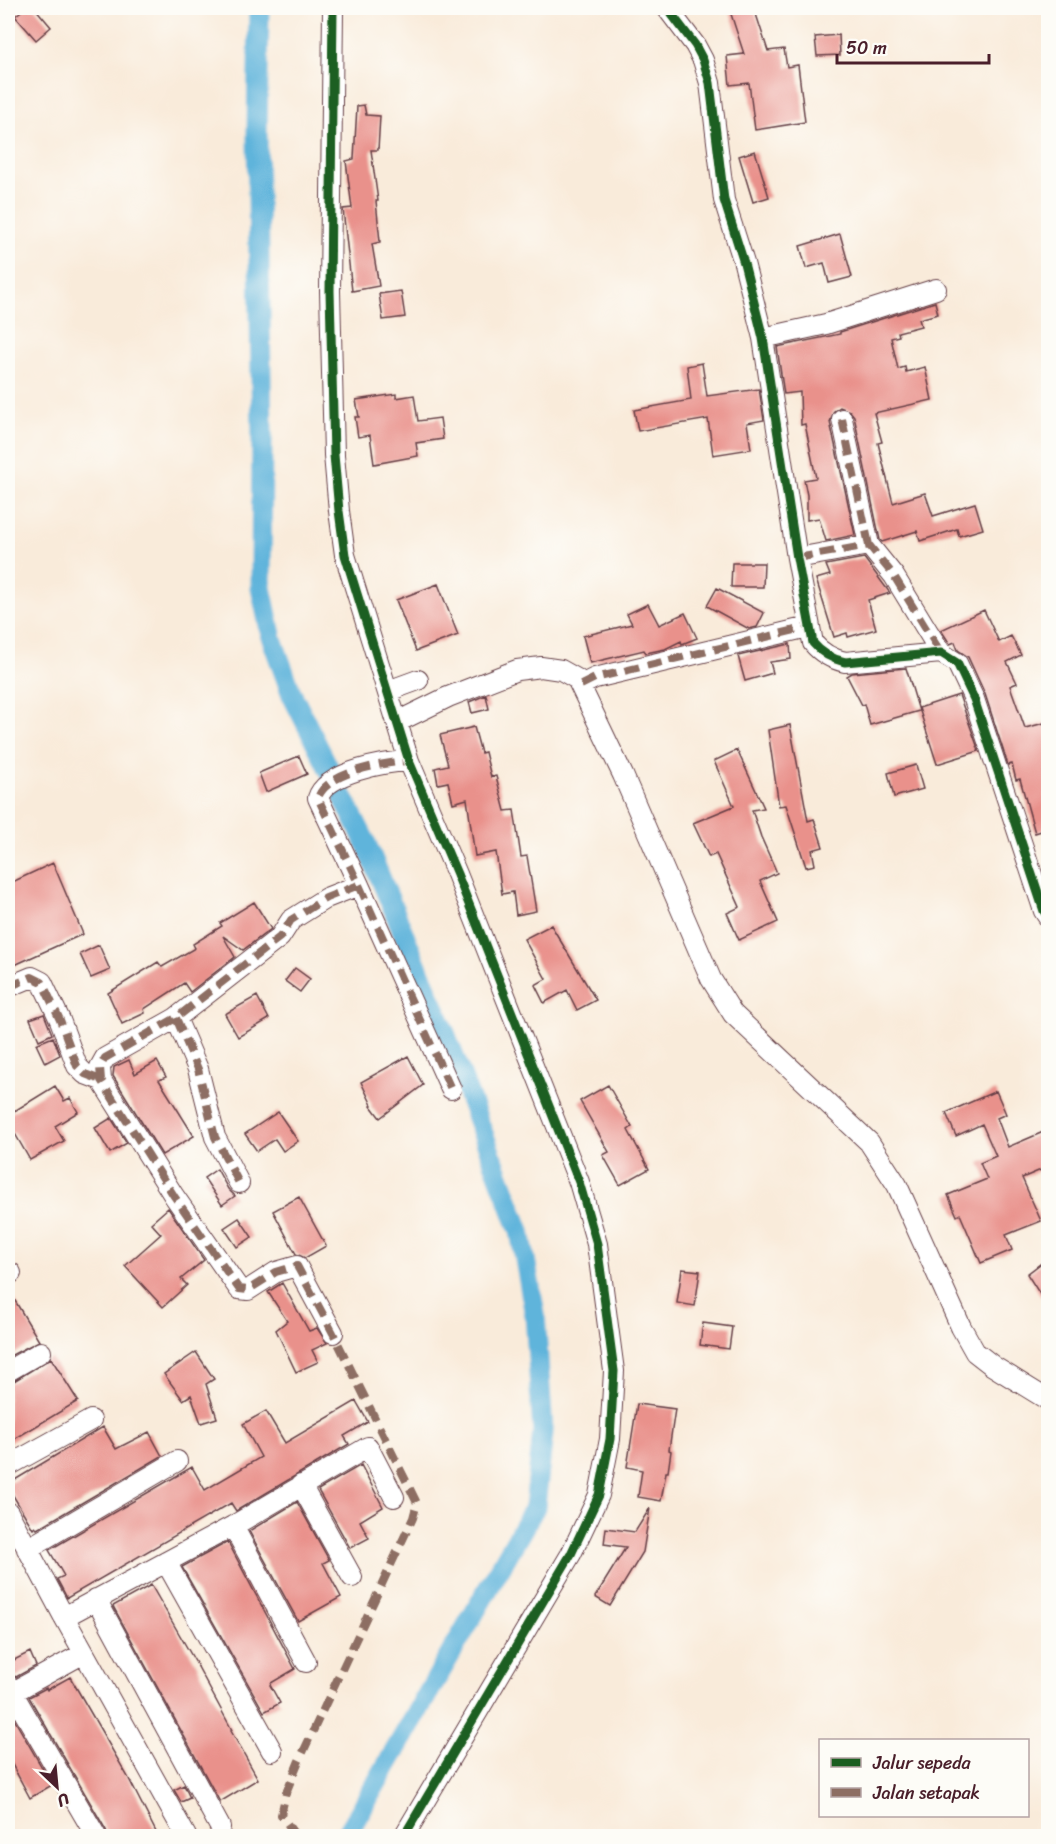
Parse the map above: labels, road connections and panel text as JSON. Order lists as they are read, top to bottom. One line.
{"legend":["Jalur sepeda","Jalan setapak"],"scale_bar":"50 m","north":"bottom right"}
